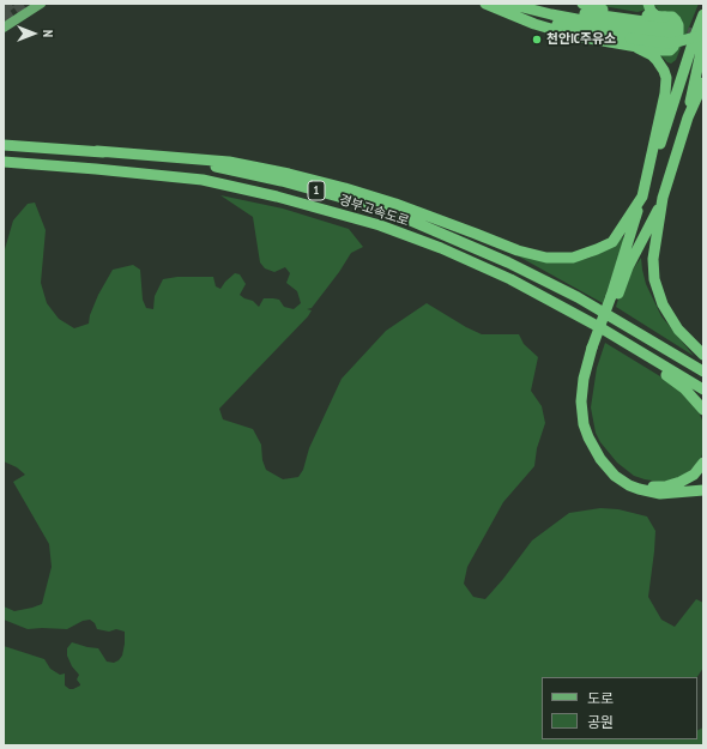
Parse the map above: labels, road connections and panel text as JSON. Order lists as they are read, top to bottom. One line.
{"streets":{"highway":["1","경부고속도로"]},"places":["천안IC주유소"],"legend":["도로","공원"],"north":"right"}
